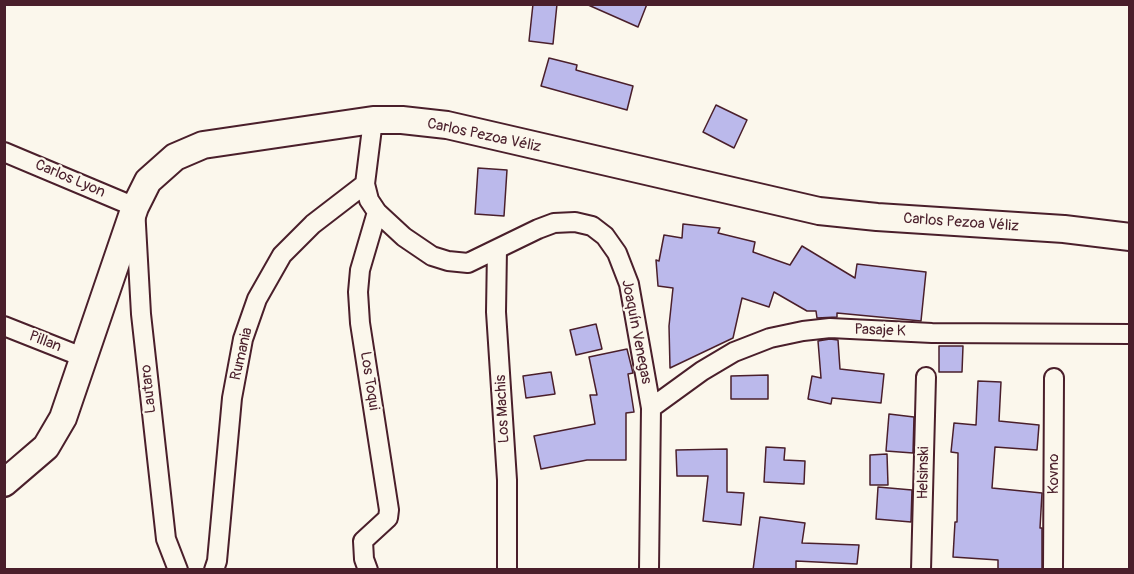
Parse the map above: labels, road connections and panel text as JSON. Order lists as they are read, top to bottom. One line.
{"streets":{"main road":["Carlos Pezoa Véliz"],"street":["Carlos Lyon","Pasaje K","Joaquín Venegas","Pillan","Rumania","Los Toqui","Lautaro","Los Machis","Helsinski","Kovno"]},"crossings":[["Carlos Pezoa Véliz","Carlos Lyon"],["Carlos Pezoa Véliz","Pillan"],["Carlos Pezoa Véliz","Lautaro"],["Carlos Lyon","Lautaro"],["Pasaje K","Joaquín Venegas"],["Joaquín Venegas","Rumania"],["Joaquín Venegas","Los Toqui"],["Joaquín Venegas","Los Machis"]]}
